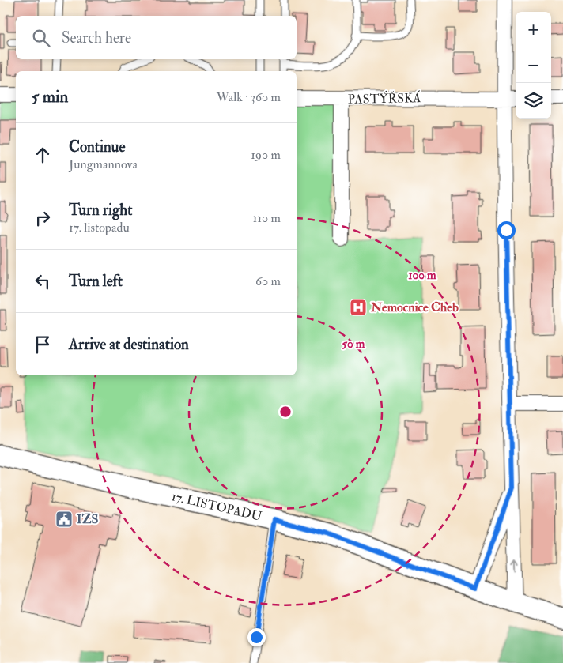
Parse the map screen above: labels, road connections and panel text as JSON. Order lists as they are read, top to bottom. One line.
{"streets":{"street":["PASTÝŘSKÁ","17. LISTOPADU"]},"places":{"hospital":["Nemocnice Cheb"],"public building":["IZS"]},"page":{"map_buttons":["+","−"],"search":"Search here","heading":["5 min","Walk · 360 m"],"list":[["Continue","Jungmannova","190 m"],["Turn right","17. listopadu","110 m"],["Turn left","60 m"],"Arrive at destination"]},"rings":["100 m","50 m"]}
